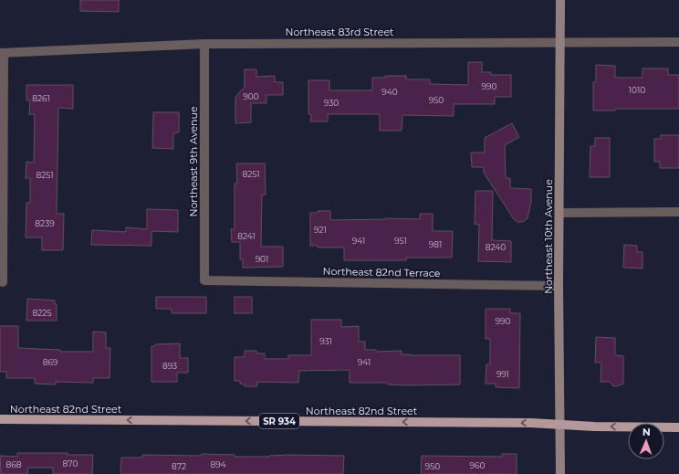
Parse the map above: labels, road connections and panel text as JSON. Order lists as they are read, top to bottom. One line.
{"streets":{"main road":["Northeast 82nd Street","SR 934"],"street":["Northeast 83rd Street","Northeast 9th Avenue","Northeast 10th Avenue","Northeast 82nd Terrace"]},"crossings":[["Northeast 83rd Street","Northeast 9th Avenue"],["Northeast 83rd Street","Northeast 10th Avenue"],["Northeast 9th Avenue","Northeast 82nd Terrace"],["Northeast 10th Avenue","Northeast 82nd Terrace"],["Northeast 10th Avenue","Northeast 82nd Street"]],"one_way":["Northeast 82nd Street"],"house_numbers":["990","1010","940","900","8261","950","930","8251","8251","8239","921","8241","941","951","981","8240","901","8225","990","931","869","941","893","991","870","868","894","960","872","950"],"north":"top"}
